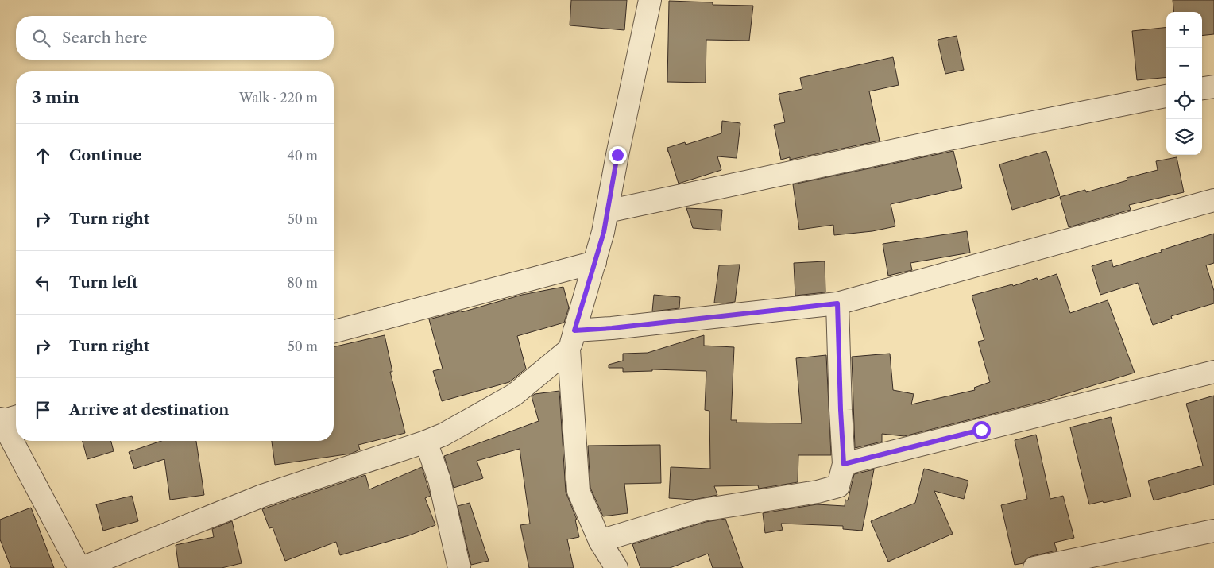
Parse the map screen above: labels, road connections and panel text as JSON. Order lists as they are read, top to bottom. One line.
{"page":{"map_buttons":["+","−"],"search":"Search here","heading":["3 min","Walk · 220 m"],"list":[["Continue","40 m"],["Turn right","50 m"],["Turn left","80 m"],["Turn right","50 m"],"Arrive at destination"]}}
